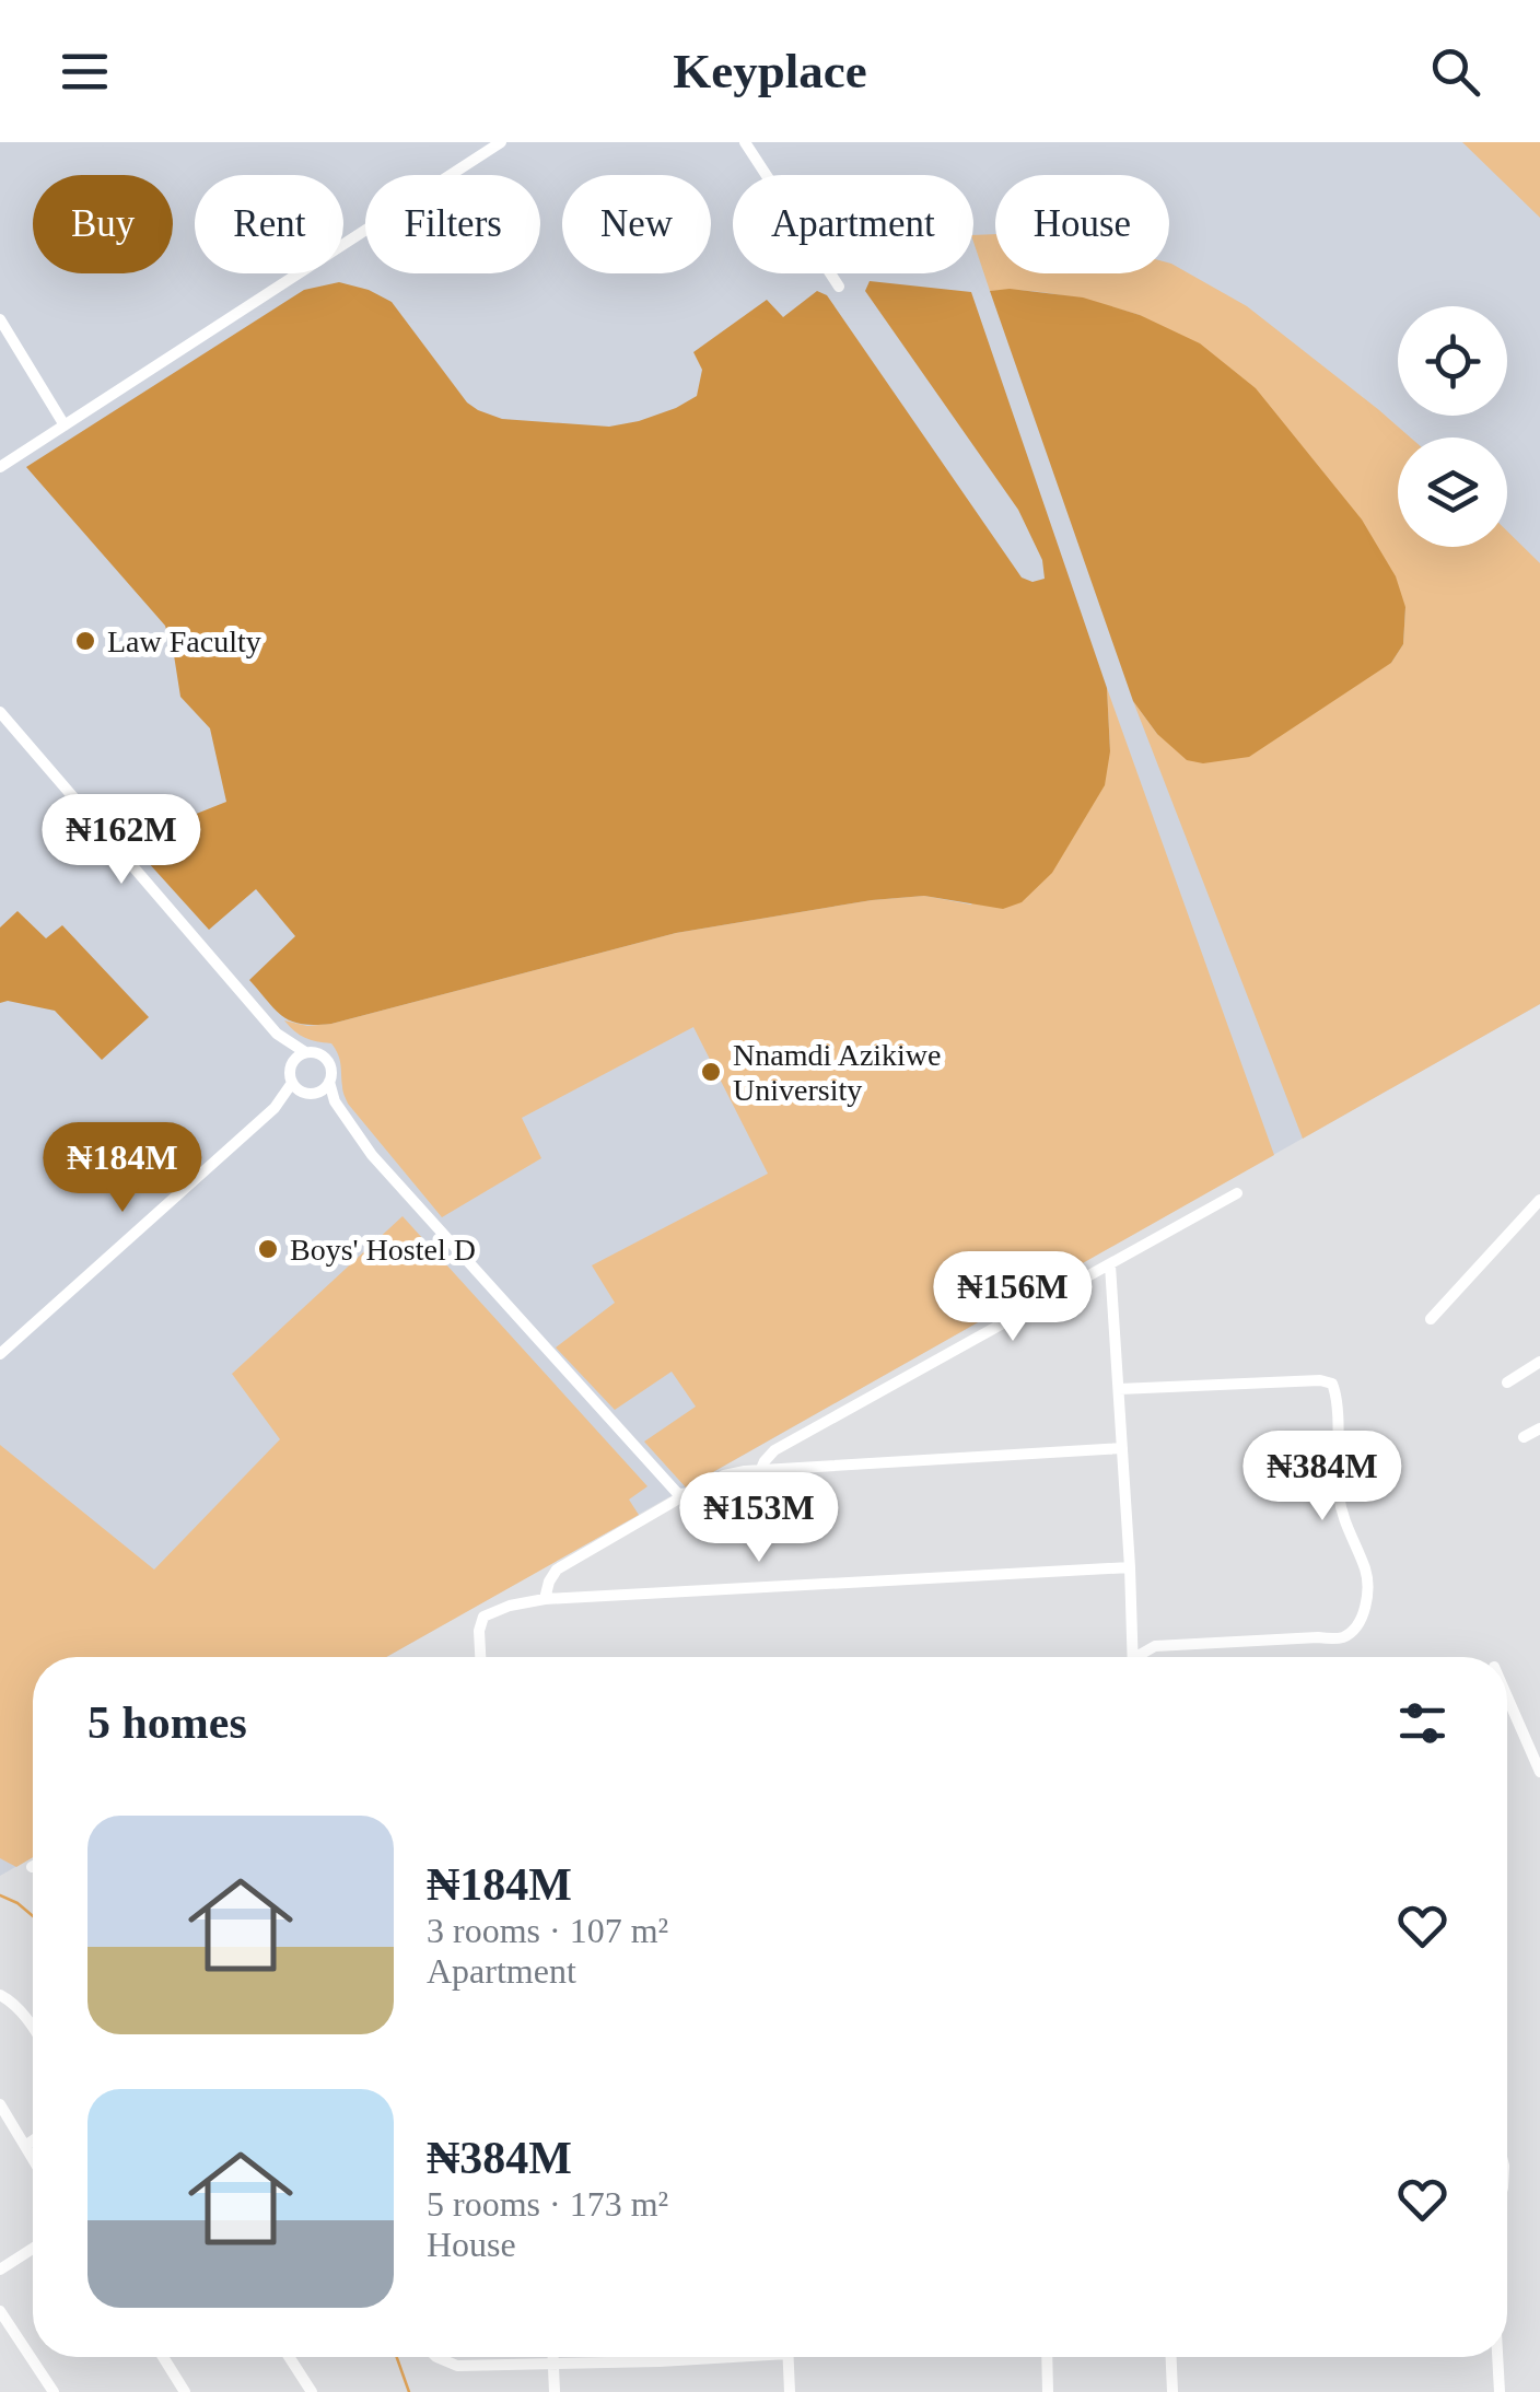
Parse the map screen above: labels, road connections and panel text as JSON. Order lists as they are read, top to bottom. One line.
{"places":["Law Faculty","Nnamdi Azikiwe University","Boys' Hostel D"],"page":{"header":"Keyplace","chip":["Buy","Rent","Filters","New","Apartment","House"],"price":["₦162M","₦184M","₦156M","₦384M","₦153M"],"heading":"5 homes","list":[{"name":"₦184M","note":"3 rooms · 107 m² · Apartment"},{"name":"₦384M","note":"5 rooms · 173 m² · House"}]}}
